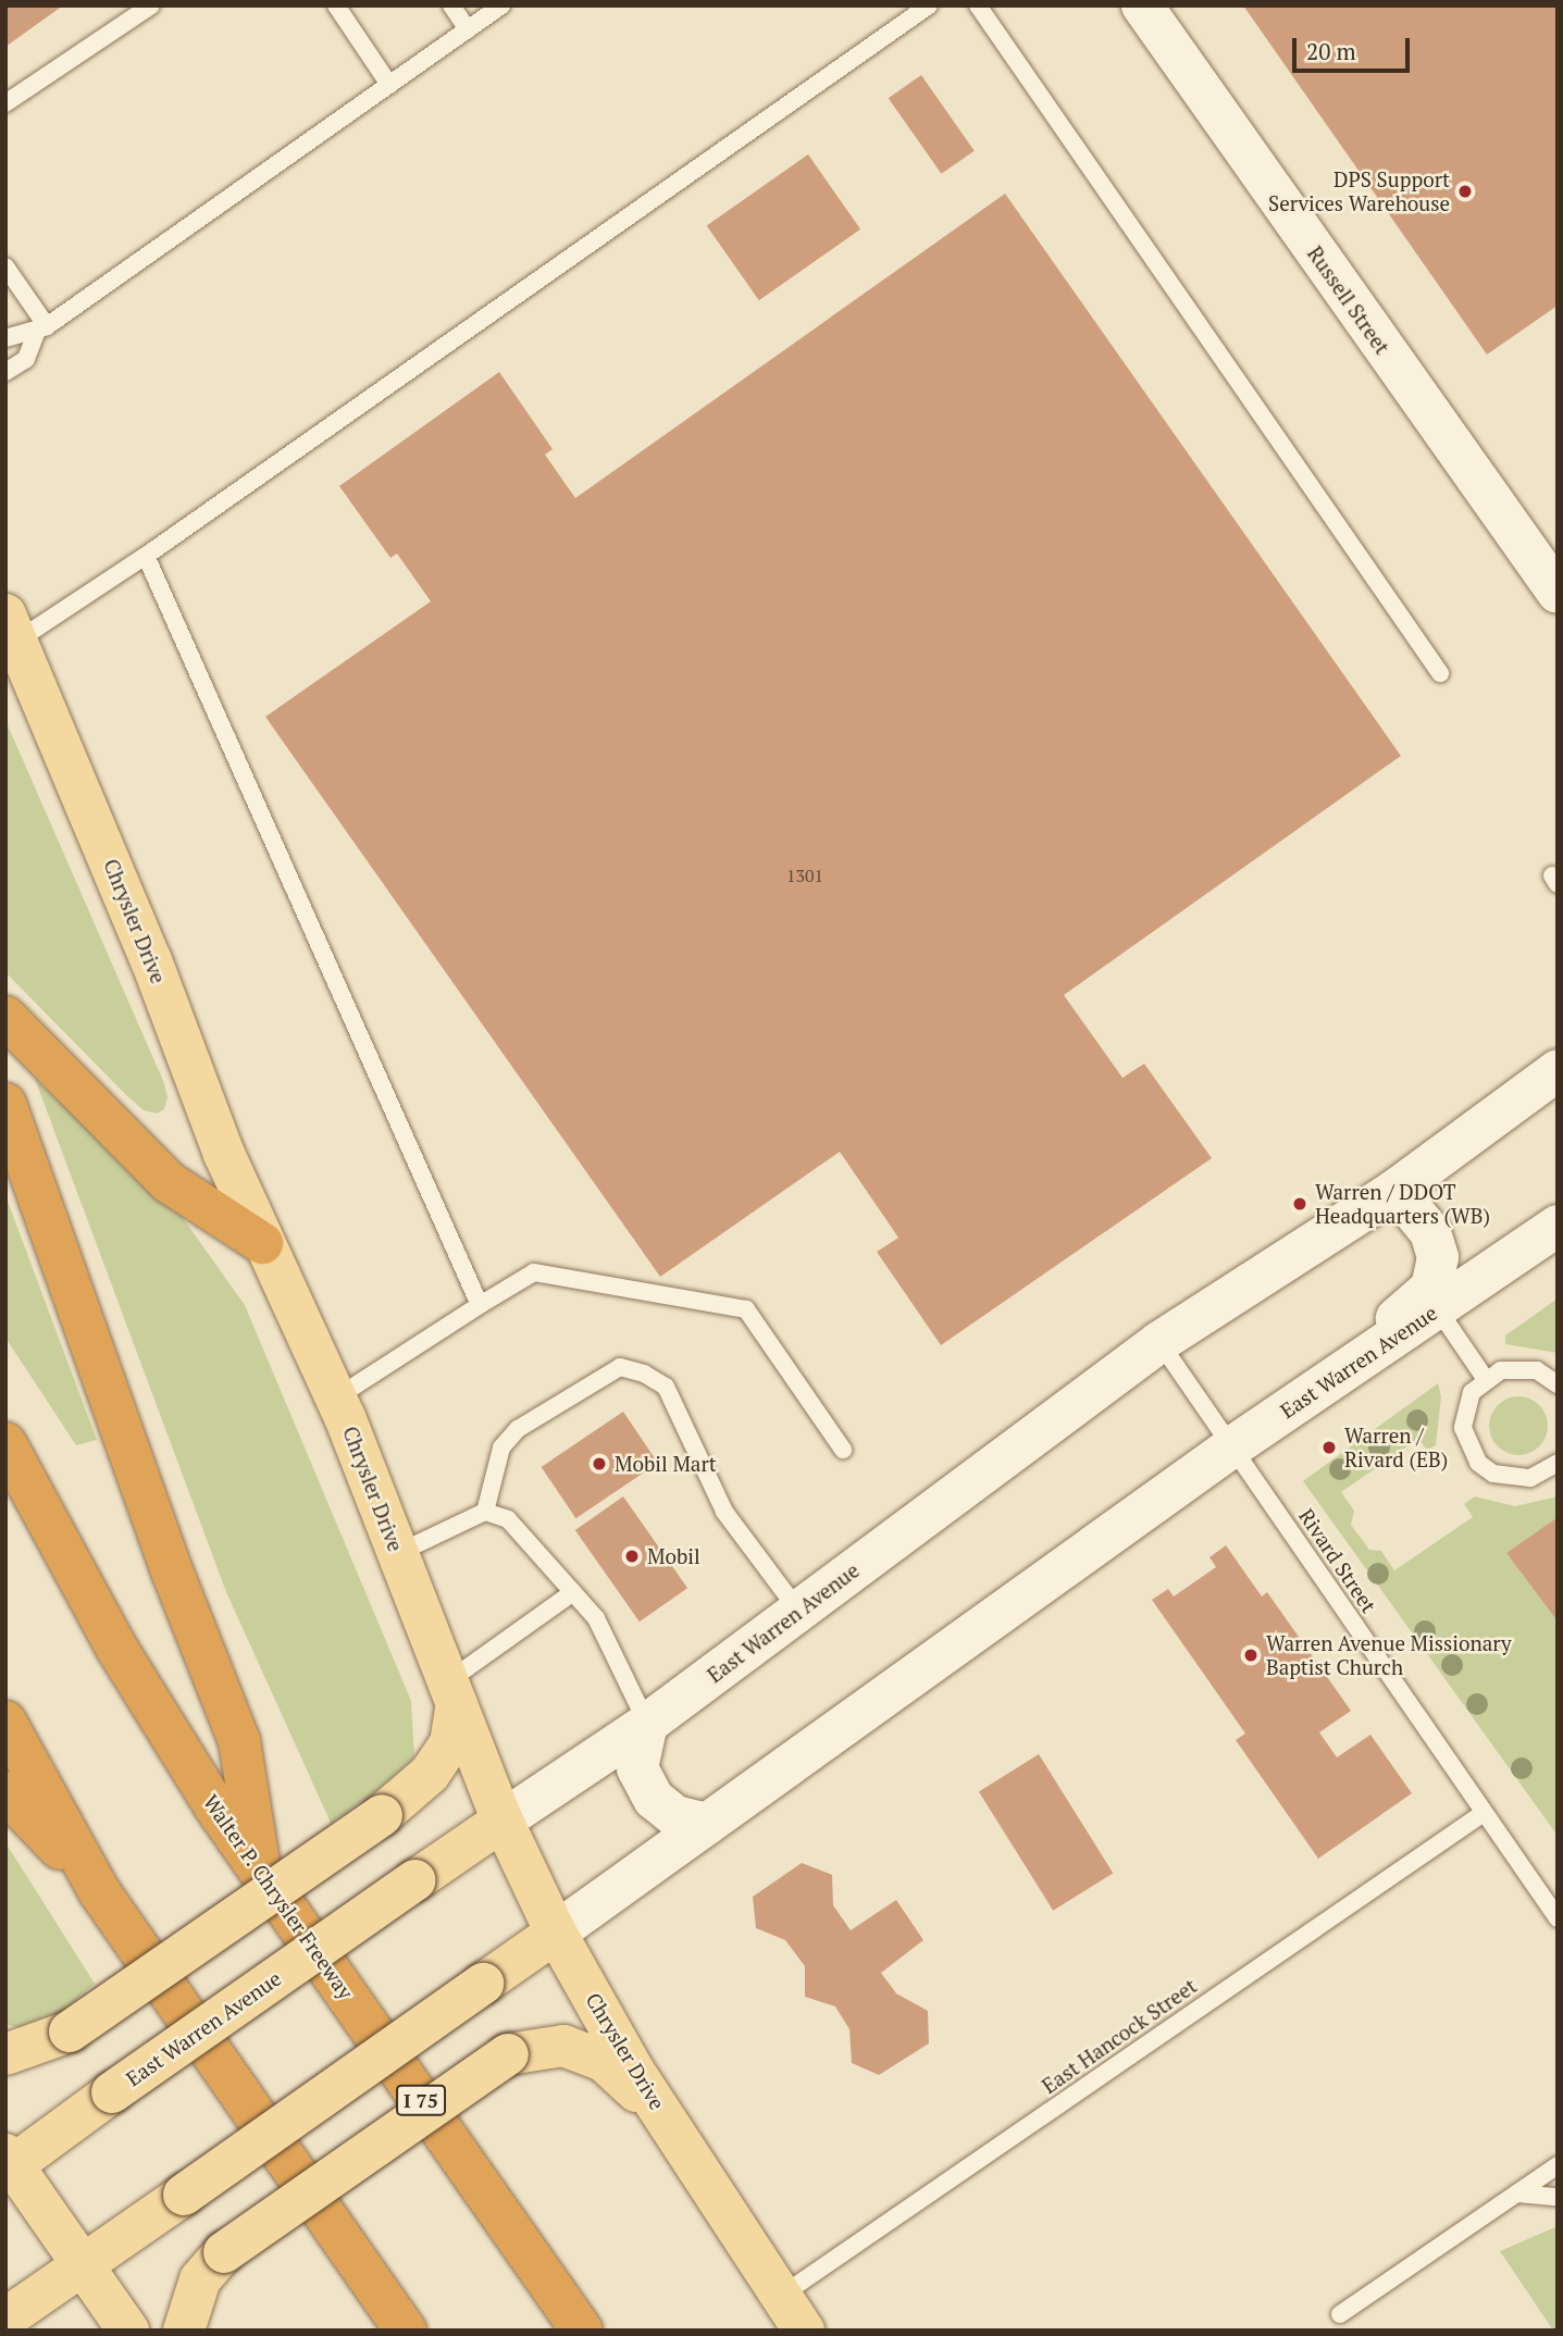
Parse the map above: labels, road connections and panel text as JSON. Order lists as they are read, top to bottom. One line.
{"streets":{"highway":["Walter P. Chrysler Freeway","I 75"],"main road":["Russell Street","Chrysler Drive","East Warren Avenue"],"lane":["Rivard Street","East Hancock Street"]},"crossings":[["Chrysler Drive","East Warren Avenue"],["Chrysler Drive","East Hancock Street"],["East Warren Avenue","Rivard Street"],["Rivard Street","East Hancock Street"]],"places":["DPS Support Services Warehouse","Warren / DDOT Headquarters (WB)","Warren / Rivard (EB)","Mobil Mart","Mobil","Warren Avenue Missionary Baptist Church"],"house_numbers":["1301"],"scale_bar":"20 m"}
